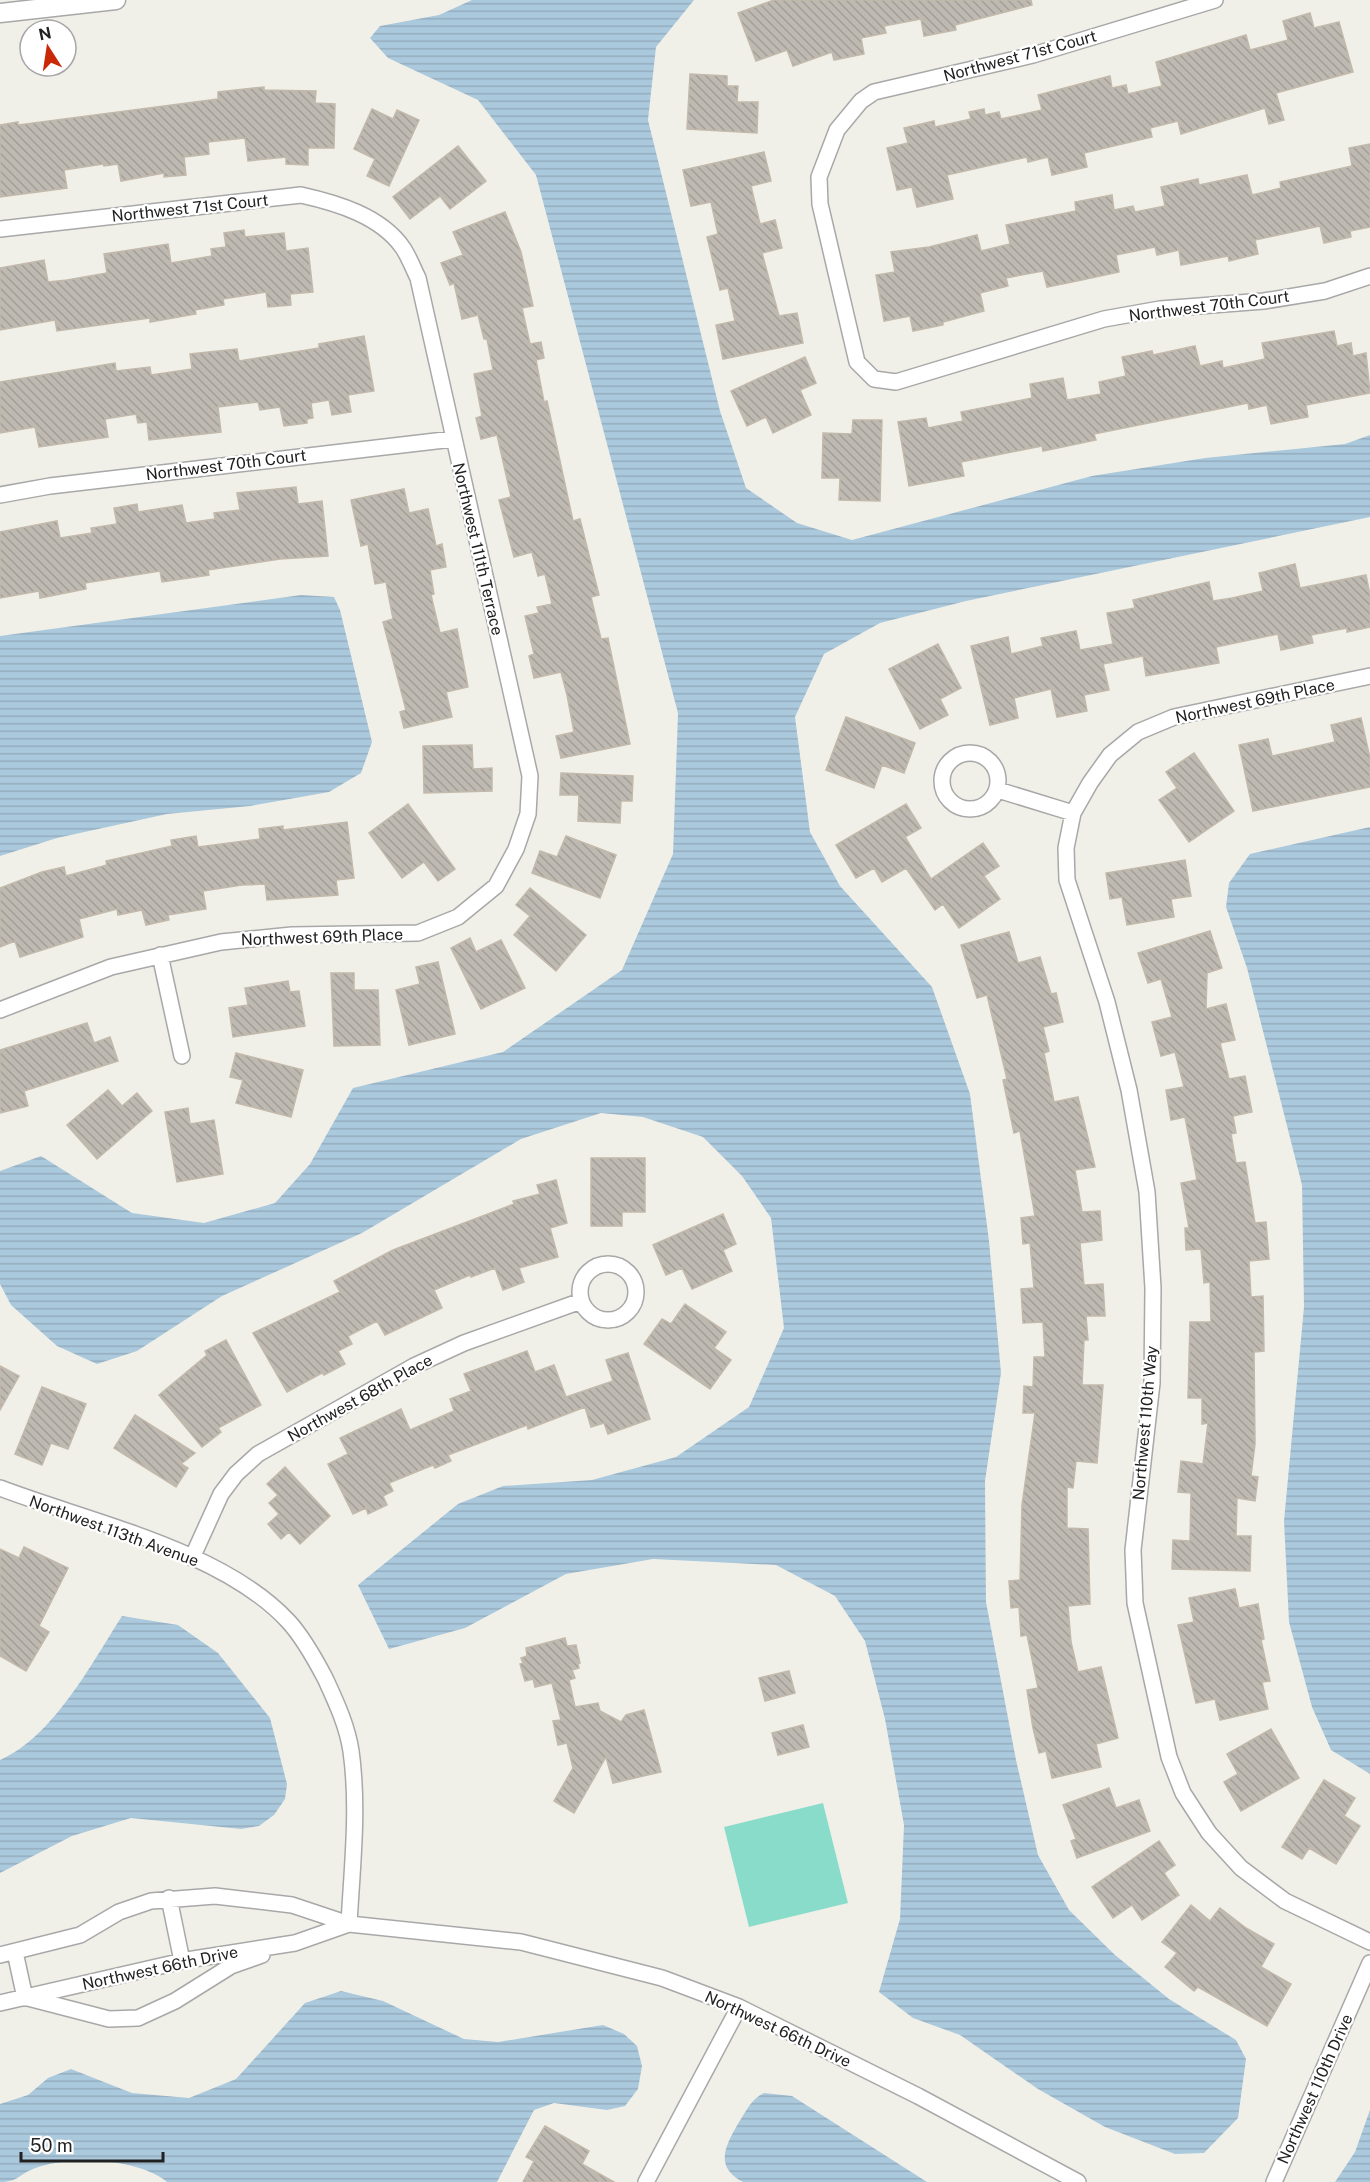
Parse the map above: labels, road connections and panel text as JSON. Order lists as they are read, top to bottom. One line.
{"streets":{"street":["Northwest 71st Court","Northwest 70th Court","Northwest 111th Terrace","Northwest 69th Place","Northwest 68th Place","Northwest 110th Way","Northwest 113th Avenue","Northwest 66th Drive","Northwest 110th Drive"]},"crossings":[["Northwest 71st Court","Northwest 70th Court"],["Northwest 71st Court","Northwest 111th Terrace"],["Northwest 70th Court","Northwest 111th Terrace"],["Northwest 111th Terrace","Northwest 69th Place"],["Northwest 69th Place","Northwest 110th Way"],["Northwest 68th Place","Northwest 113th Avenue"],["Northwest 113th Avenue","Northwest 66th Drive"]],"scale_bar":"50 m","north":"top"}
